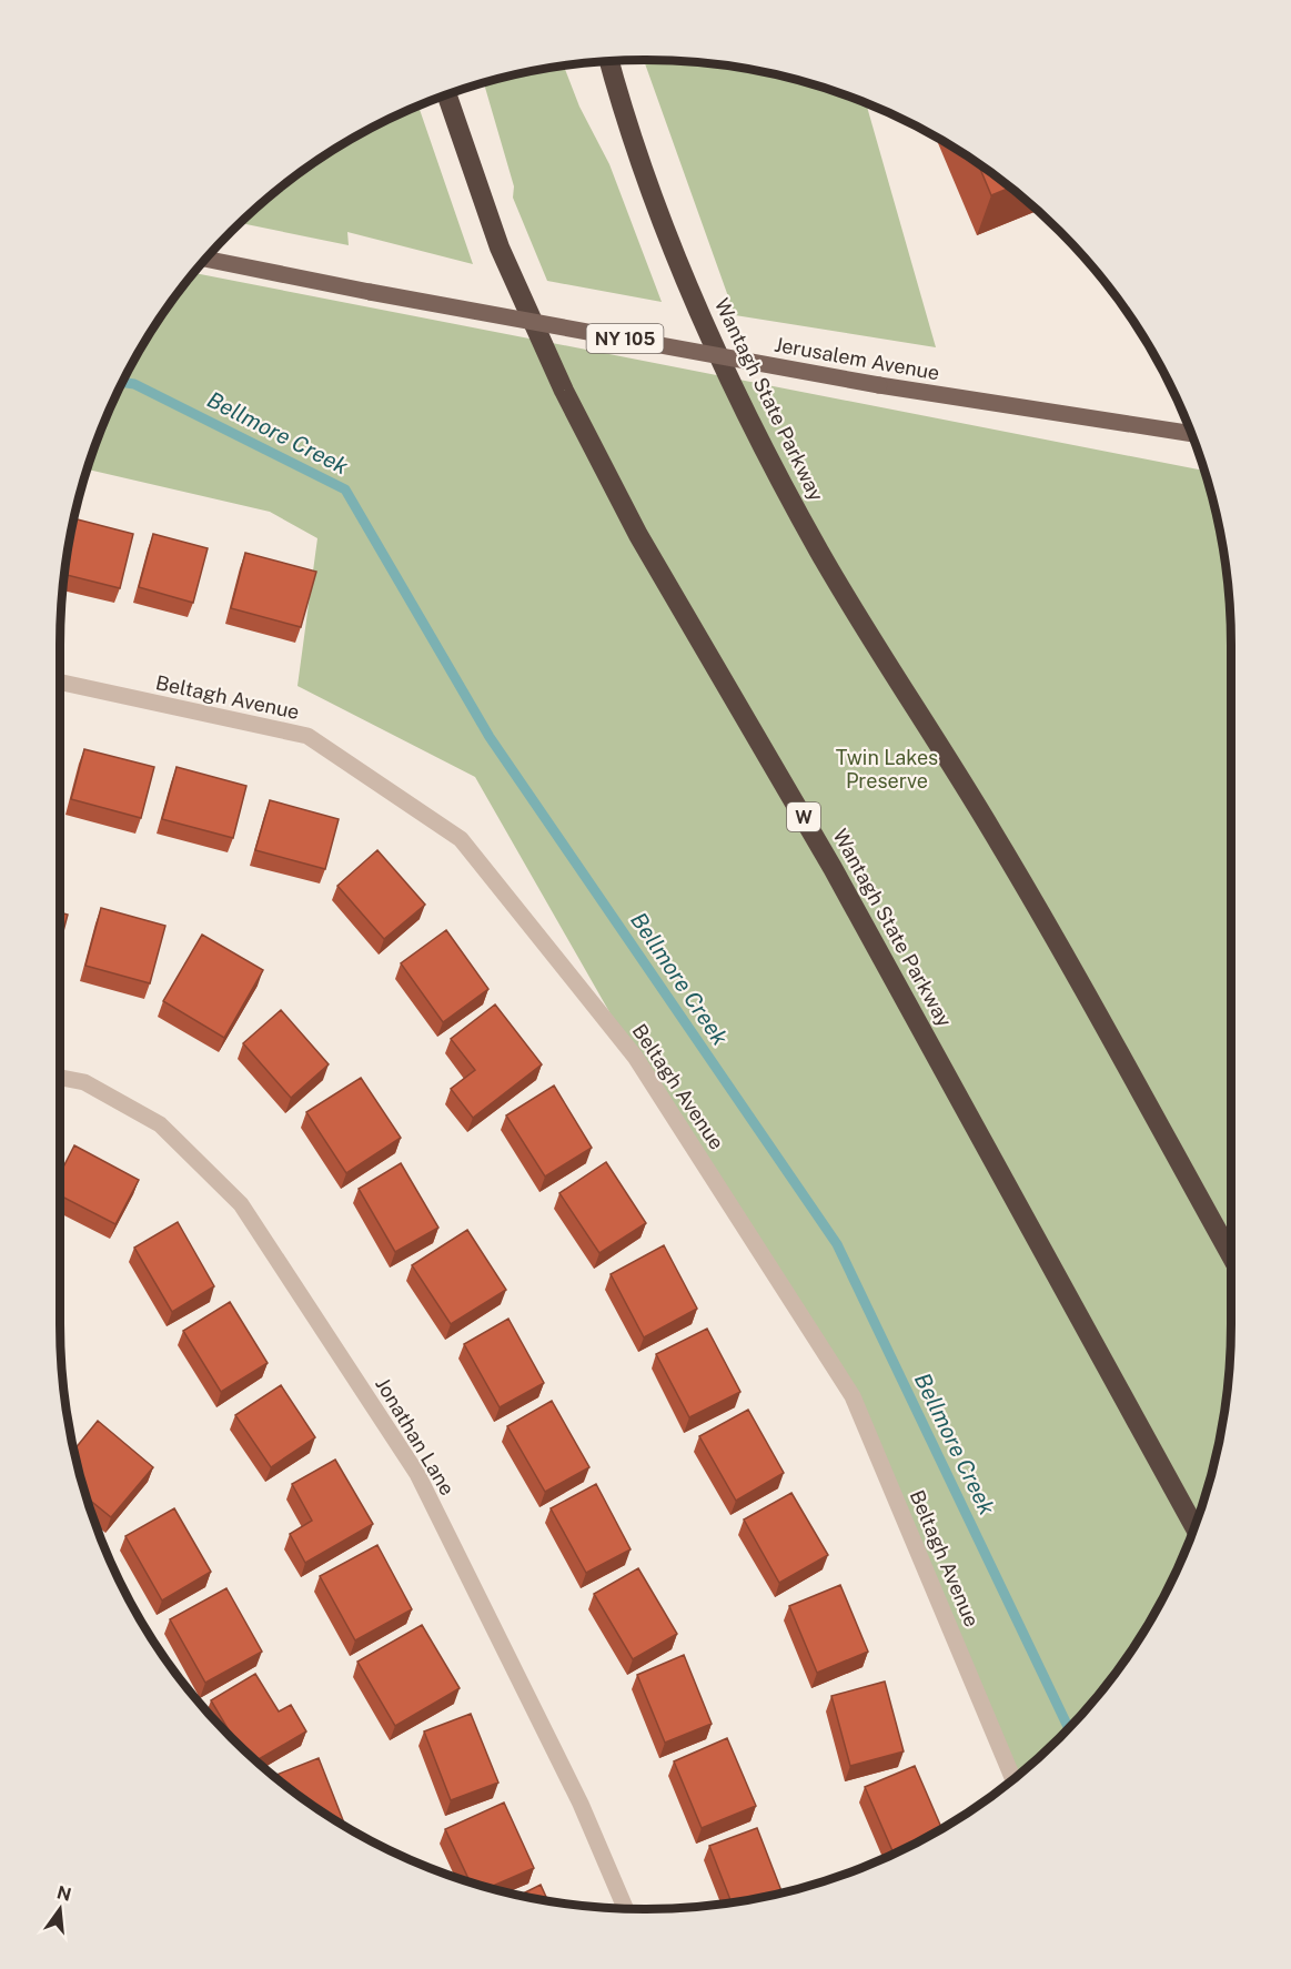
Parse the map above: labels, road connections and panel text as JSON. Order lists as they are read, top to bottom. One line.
{"streets":{"highway":["Wantagh State Parkway","W"],"main road":["NY 105","Jerusalem Avenue"],"street":["Beltagh Avenue","Jonathan Lane"]},"water":["Bellmore Creek"],"parks":["Twin Lakes Preserve"],"north":"top"}
